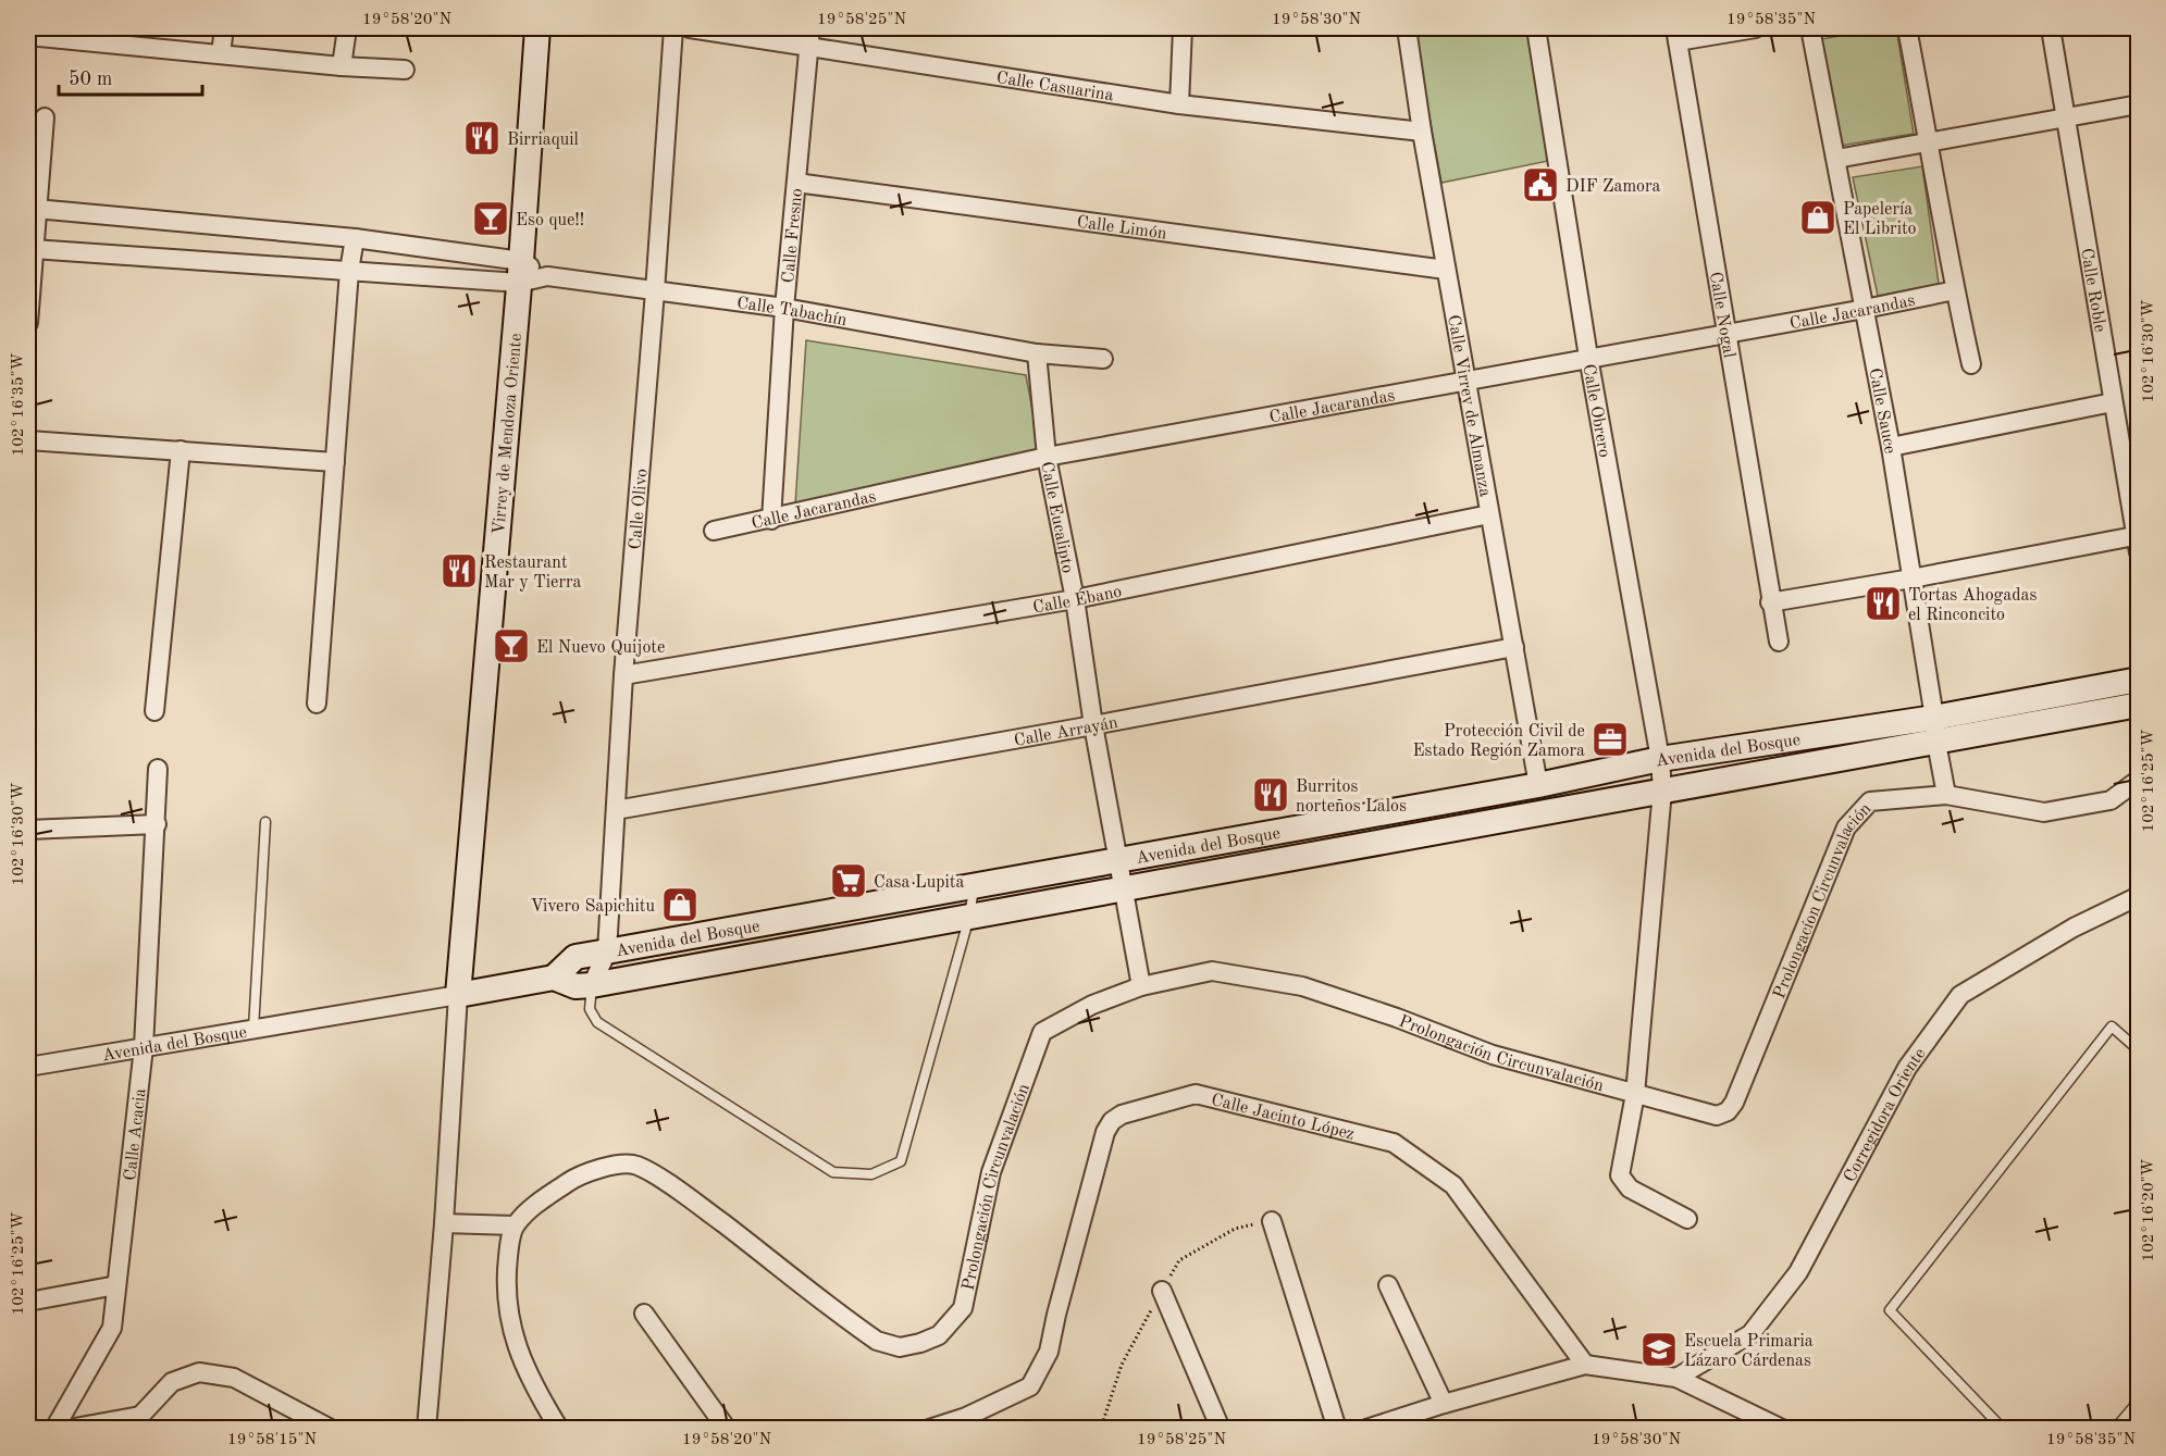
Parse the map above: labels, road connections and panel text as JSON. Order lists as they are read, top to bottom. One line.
{"streets":{"street":["Calle Casuarina","Calle Limón","Calle Fresno","Calle Roble","Calle Jacarandas","Calle Tabachín","Calle Nogal","Calle Virrey de Almanza","Calle Obrero","Calle Sauce","Virrey de Mendoza Oriente","Calle Olivo","Calle Eucalipto","Calle Ébano","Calle Arrayán","Avenida del Bosque","Prolongacíon Circunvalación","Prolongación Circunvalación","Corregidora Oriente","Calle Jacinto López","Calle Acacia"]},"crossings":[["Calle Casuarina","Calle Fresno"],["Calle Casuarina","Calle Virrey de Almanza"],["Calle Limón","Calle Fresno"],["Calle Limón","Calle Virrey de Almanza"],["Calle Fresno","Calle Jacarandas"],["Calle Fresno","Calle Tabachín"],["Calle Jacarandas","Calle Nogal"],["Calle Jacarandas","Calle Virrey de Almanza"],["Calle Jacarandas","Calle Obrero"],["Calle Jacarandas","Calle Sauce"],["Calle Jacarandas","Calle Eucalipto"],["Calle Tabachín","Virrey de Mendoza Oriente"],["Calle Tabachín","Calle Olivo"],["Calle Tabachín","Calle Eucalipto"],["Calle Virrey de Almanza","Calle Ébano"],["Calle Virrey de Almanza","Calle Arrayán"],["Calle Virrey de Almanza","Avenida del Bosque"],["Calle Obrero","Avenida del Bosque"],["Calle Obrero","Prolongación Circunvalación"],["Calle Sauce","Avenida del Bosque"],["Calle Sauce","Prolongacíon Circunvalación"],["Virrey de Mendoza Oriente","Avenida del Bosque"],["Calle Olivo","Calle Ébano"],["Calle Olivo","Calle Arrayán"],["Calle Olivo","Avenida del Bosque"],["Calle Eucalipto","Calle Ébano"],["Calle Eucalipto","Calle Arrayán"],["Calle Eucalipto","Avenida del Bosque"],["Calle Eucalipto","Prolongación Circunvalación"],["Avenida del Bosque","Calle Acacia"],["Prolongacíon Circunvalación","Prolongación Circunvalación"]],"places":{"restaurant":["Birriaquil","Restaurant Mar y Tierra","Tortas Ahogadas el Rinconcito","Burritos norteños Lalos"],"public building":["DIF Zamora"],"shop":["Papelería El Librito","Vivero Sapichitu"],"bar":["Eso que!!","El Nuevo Quijote"],"office":["Protección Civil de Estado Región Zamora"],"supermarket":["Casa Lupita"],"school or university":["Escuela Primaria Lázaro Cárdenas"]},"scale_bar":"50 m","coordinates":["19°58'20\"N","19°58'25\"N","19°58'30\"N","19°58'35\"N","102°16'30\"W","102°16'35\"W","102°16'25\"W","102°16'20\"W","19°58'15\"N"]}
